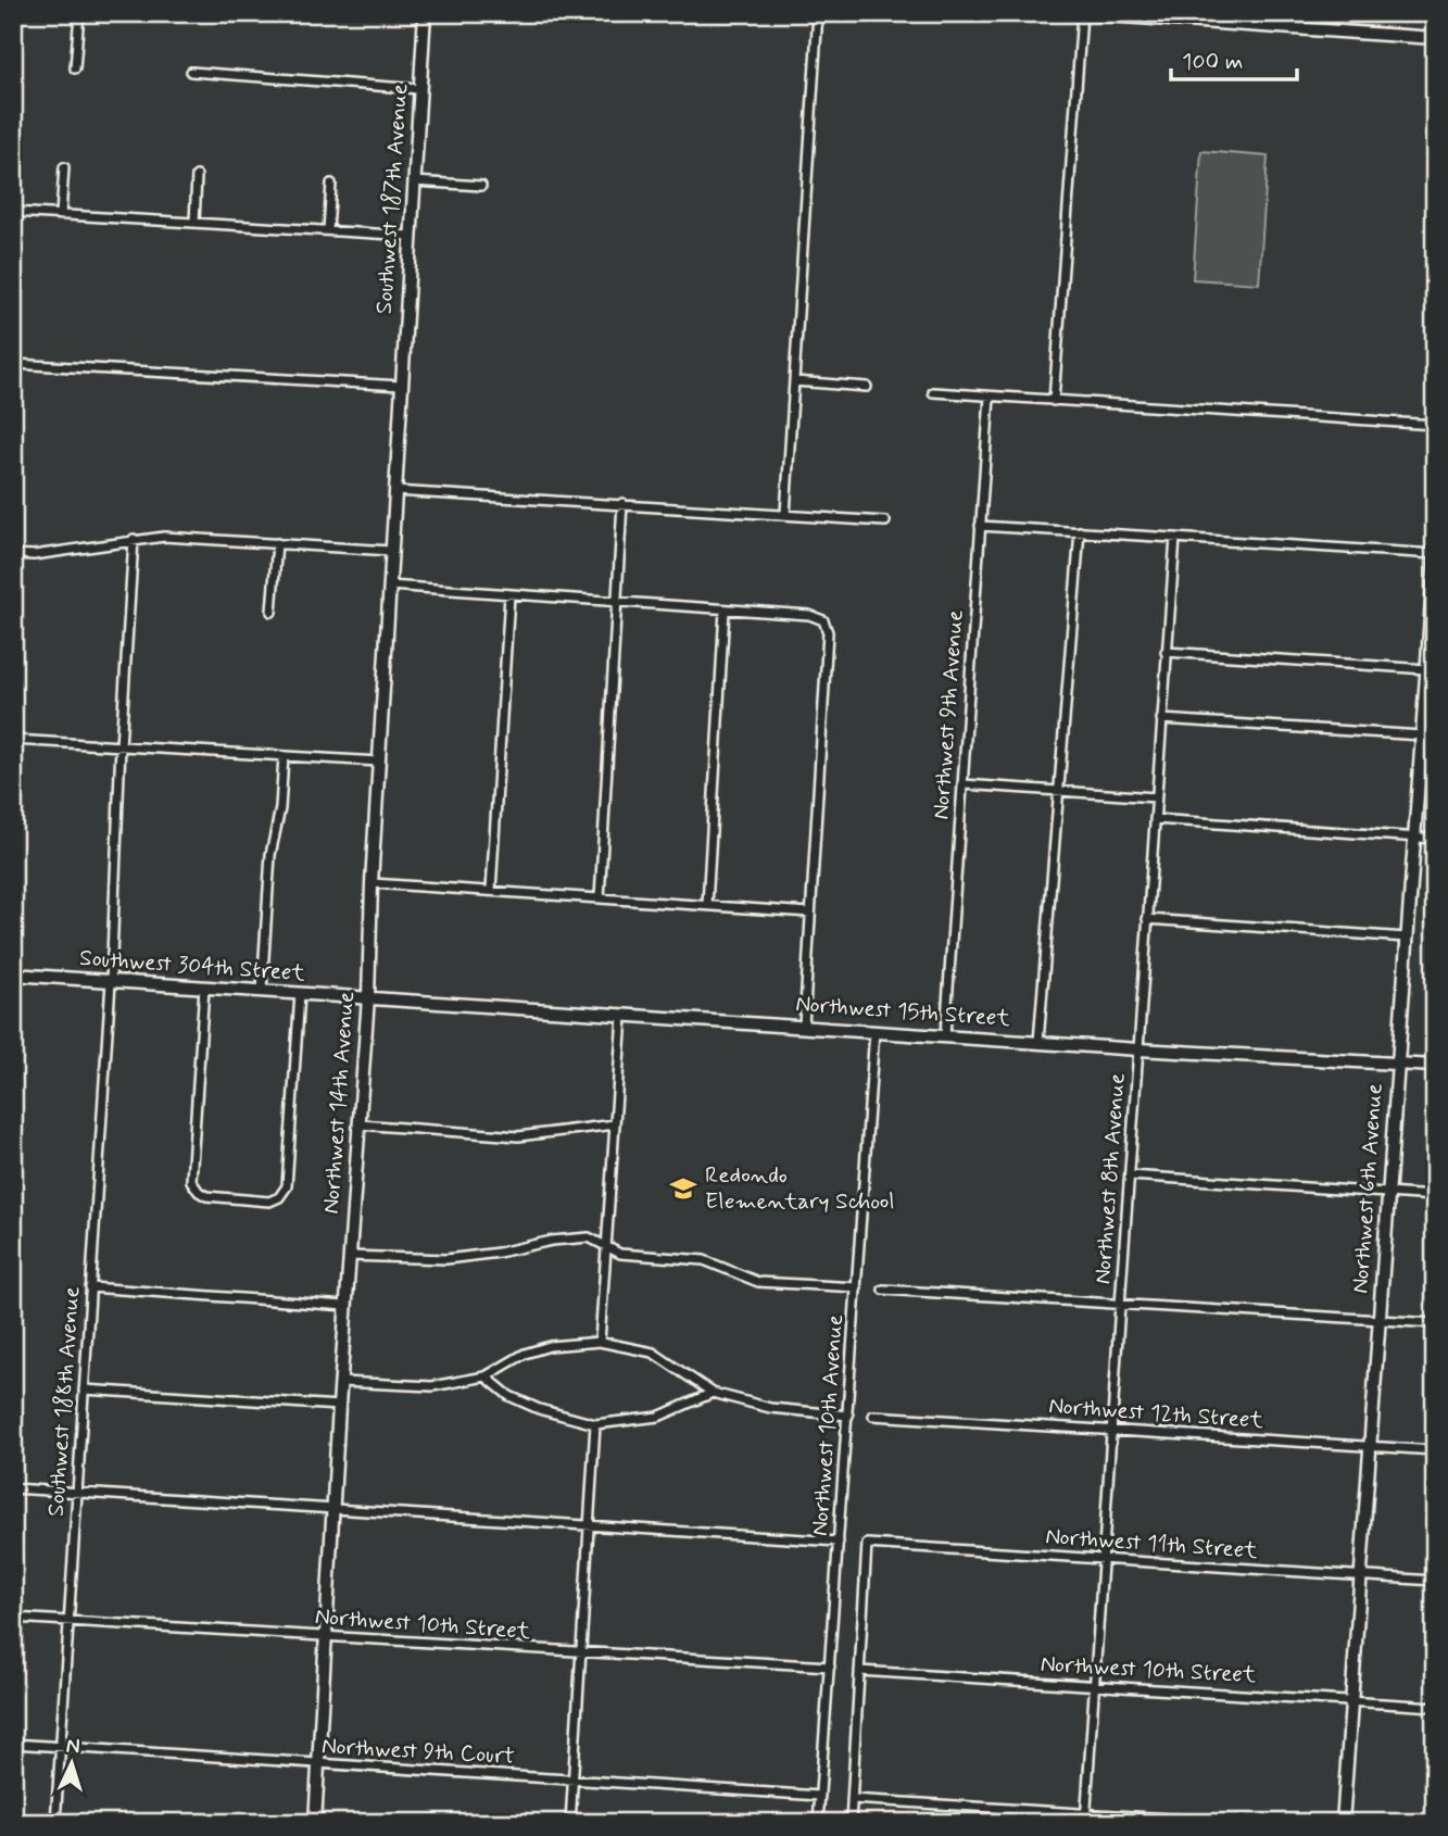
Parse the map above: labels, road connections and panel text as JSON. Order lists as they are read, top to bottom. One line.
{"streets":{"street":["Southwest 187th Avenue","Northwest 9th Avenue","Southwest 304th Street","Northwest 15th Street","Northwest 14th Avenue","Northwest 8th Avenue","Northwest 6th Avenue","Southwest 188th Avenue","Northwest 12th Street","Northwest 10th Avenue","Northwest 11th Street","Northwest 10th Street","Northwest 9th Court"]},"crossings":[["Southwest 187th Avenue","Northwest 14th Avenue"],["Northwest 9th Avenue","Northwest 15th Street"],["Southwest 304th Street","Northwest 15th Street"],["Southwest 304th Street","Northwest 14th Avenue"],["Southwest 304th Street","Southwest 188th Avenue"],["Northwest 15th Street","Northwest 14th Avenue"],["Northwest 15th Street","Northwest 8th Avenue"],["Northwest 15th Street","Northwest 6th Avenue"],["Northwest 15th Street","Northwest 10th Avenue"],["Northwest 14th Avenue","Northwest 10th Street"],["Northwest 14th Avenue","Northwest 9th Court"],["Northwest 8th Avenue","Northwest 12th Street"],["Northwest 8th Avenue","Northwest 11th Street"],["Northwest 8th Avenue","Northwest 10th Street"],["Northwest 6th Avenue","Northwest 12th Street"],["Northwest 6th Avenue","Northwest 11th Street"],["Northwest 6th Avenue","Northwest 10th Street"],["Southwest 188th Avenue","Northwest 10th Street"],["Southwest 188th Avenue","Northwest 9th Court"],["Northwest 10th Avenue","Northwest 10th Street"],["Northwest 10th Avenue","Northwest 9th Court"],["Northwest 11th Street","Northwest 10th Street"]],"places":{"school or university":["Redondo Elementary School"]},"scale_bar":"100 m","north":"top"}
